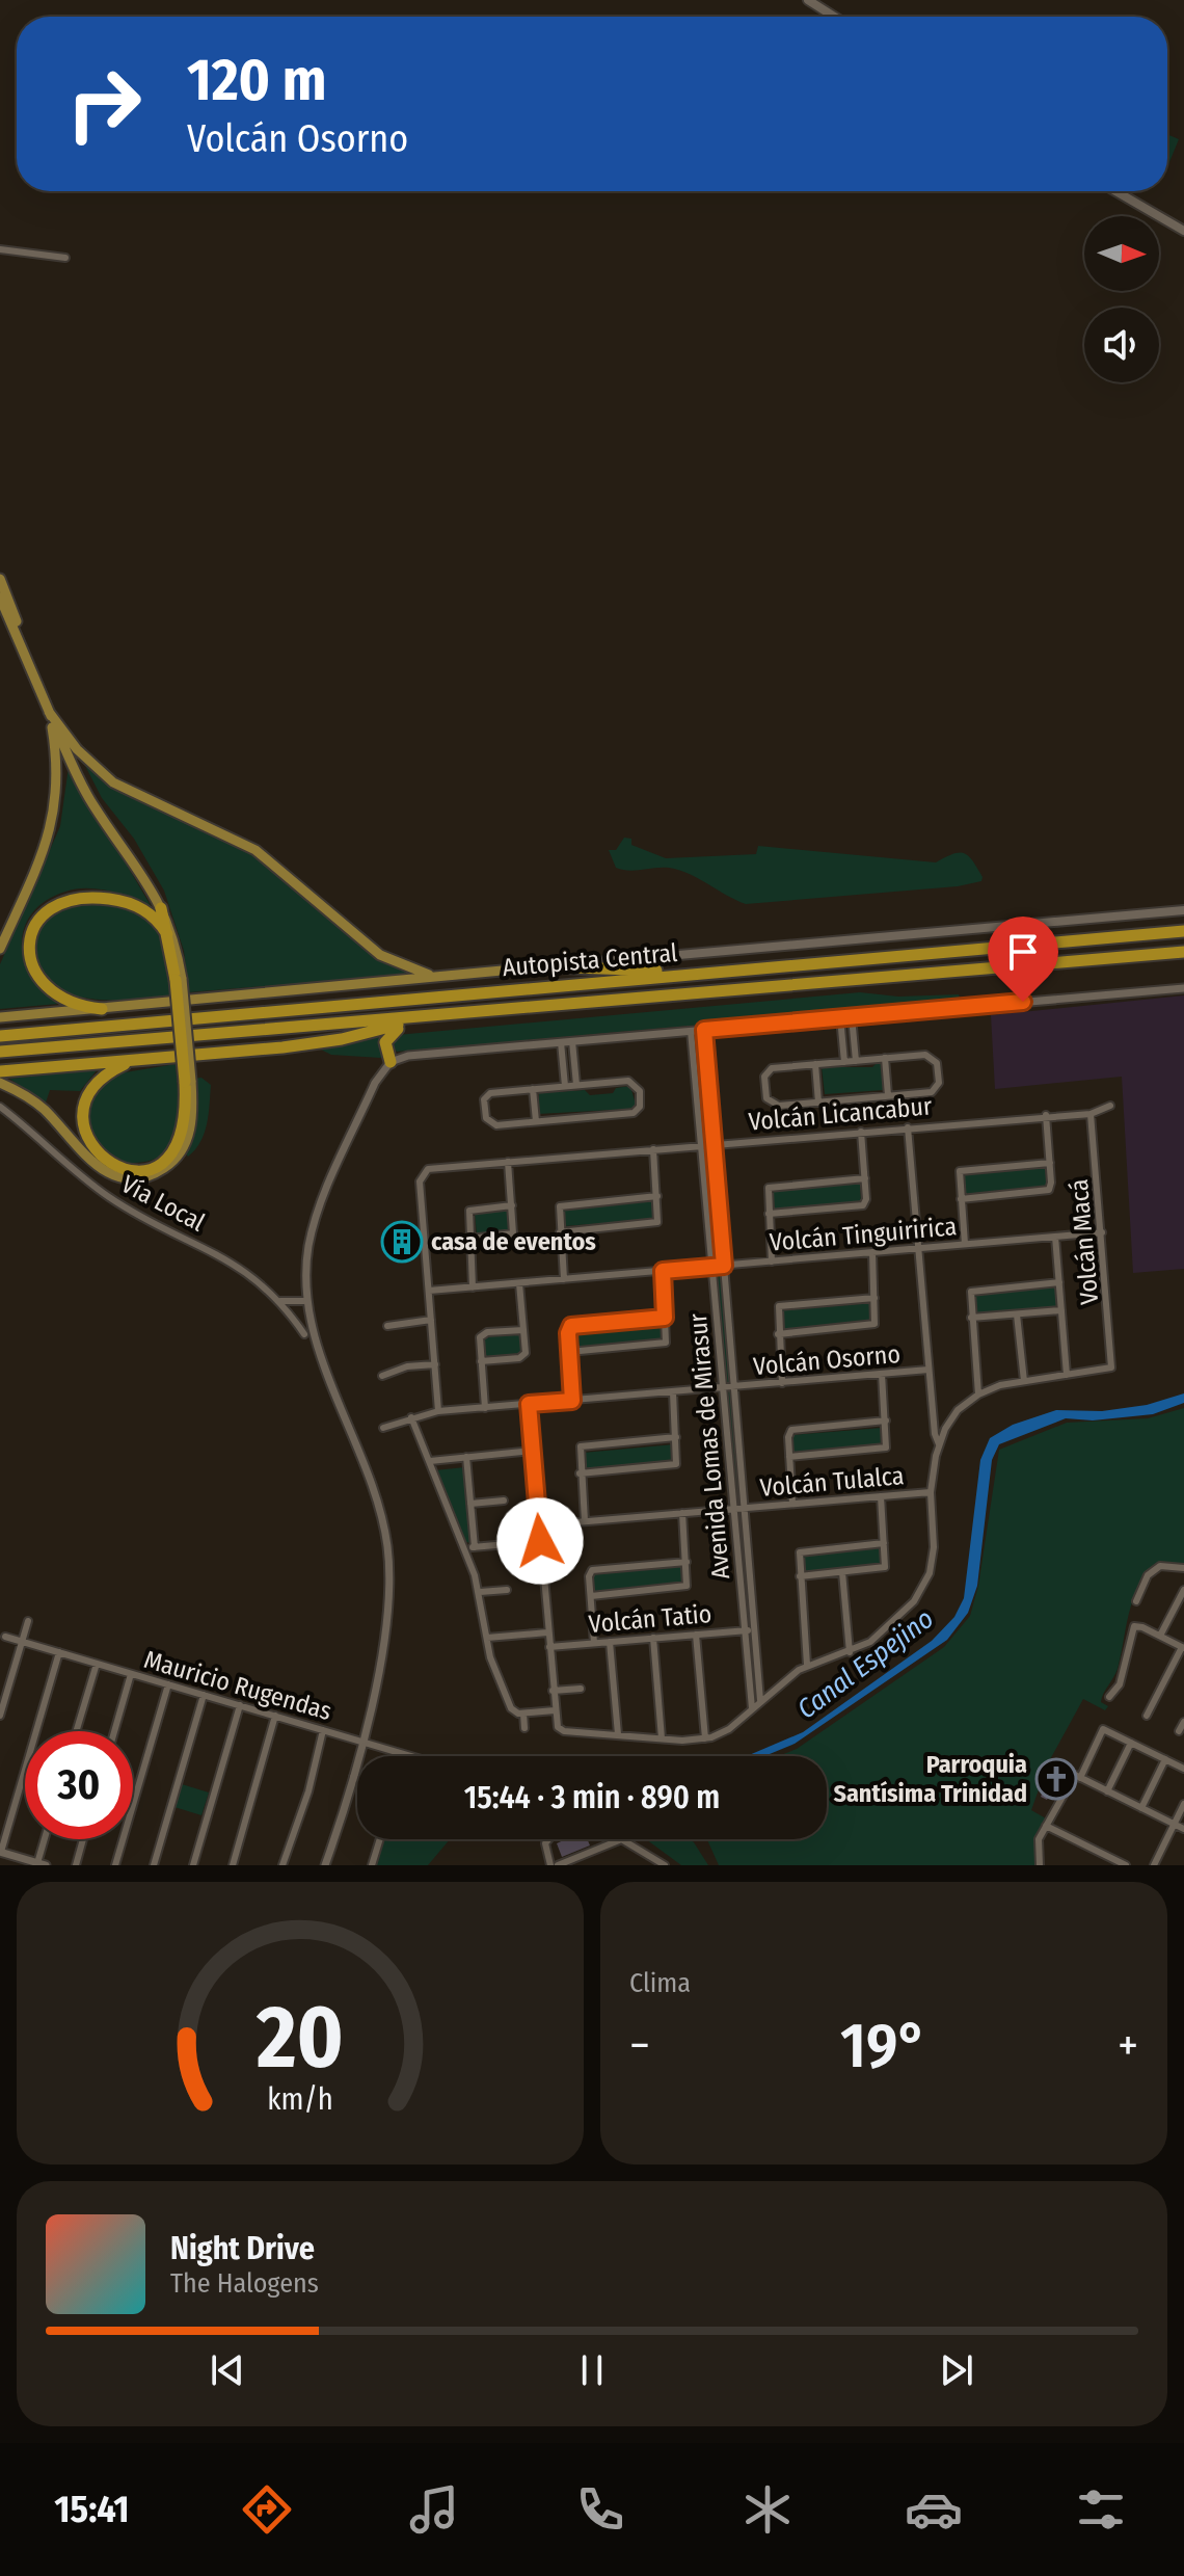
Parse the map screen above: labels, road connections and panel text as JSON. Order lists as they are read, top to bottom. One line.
{"streets":{"highway":["Autopista Central"],"street":["Volcán Licancabur","Vía Local","Volcán Tinguiririca","Volcán Macá","Volcán Osorno","Avenida Lomas de Mirasur","Volcán Tulalca","Volcán Tatio","Mauricio Rugendas"]},"crossings":[["Volcán Licancabur","Volcán Tinguiririca"],["Volcán Licancabur","Volcán Macá"],["Volcán Licancabur","Avenida Lomas de Mirasur"],["Volcán Tinguiririca","Volcán Macá"],["Volcán Tinguiririca","Avenida Lomas de Mirasur"],["Volcán Osorno","Avenida Lomas de Mirasur"],["Avenida Lomas de Mirasur","Volcán Tulalca"],["Avenida Lomas de Mirasur","Volcán Tatio"]],"water":["Canal Espejino"],"places":{"building":["casa de eventos"],"church":["Parroquia Santísima Trinidad"]},"north":"right","page":{"turn":["120 m","Volcán Osorno"],"limit":"30","trip":"15:44 · 3 min · 890 m","tile":"Clima","heat":["−","19°","+"],"song":["Night Drive","The Halogens"],"tabs":"15:41","gauge":["20","km/h"]}}
